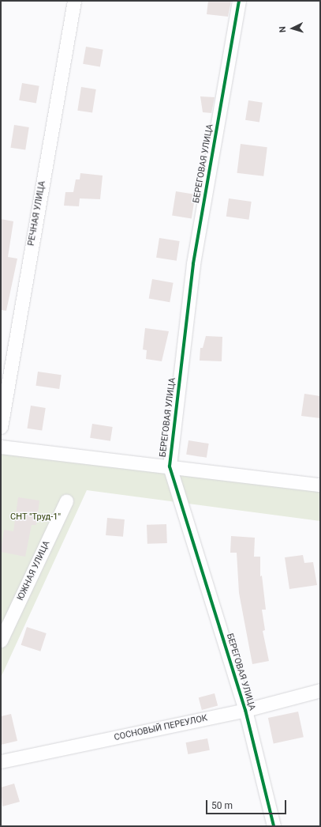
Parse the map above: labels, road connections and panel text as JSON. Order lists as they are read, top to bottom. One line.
{"streets":{"street":["БЕРЕГОВАЯ УЛИЦА","РЕЧНАЯ УЛИЦА","ЮЖНАЯ УЛИЦА","СОСНОВЫЙ ПЕРЕУЛОК"]},"crossings":[["БЕРЕГОВАЯ УЛИЦА","СОСНОВЫЙ ПЕРЕУЛОК"]],"parks":["СНТ \"Труд-1\""],"scale_bar":"50 m","north":"left"}
